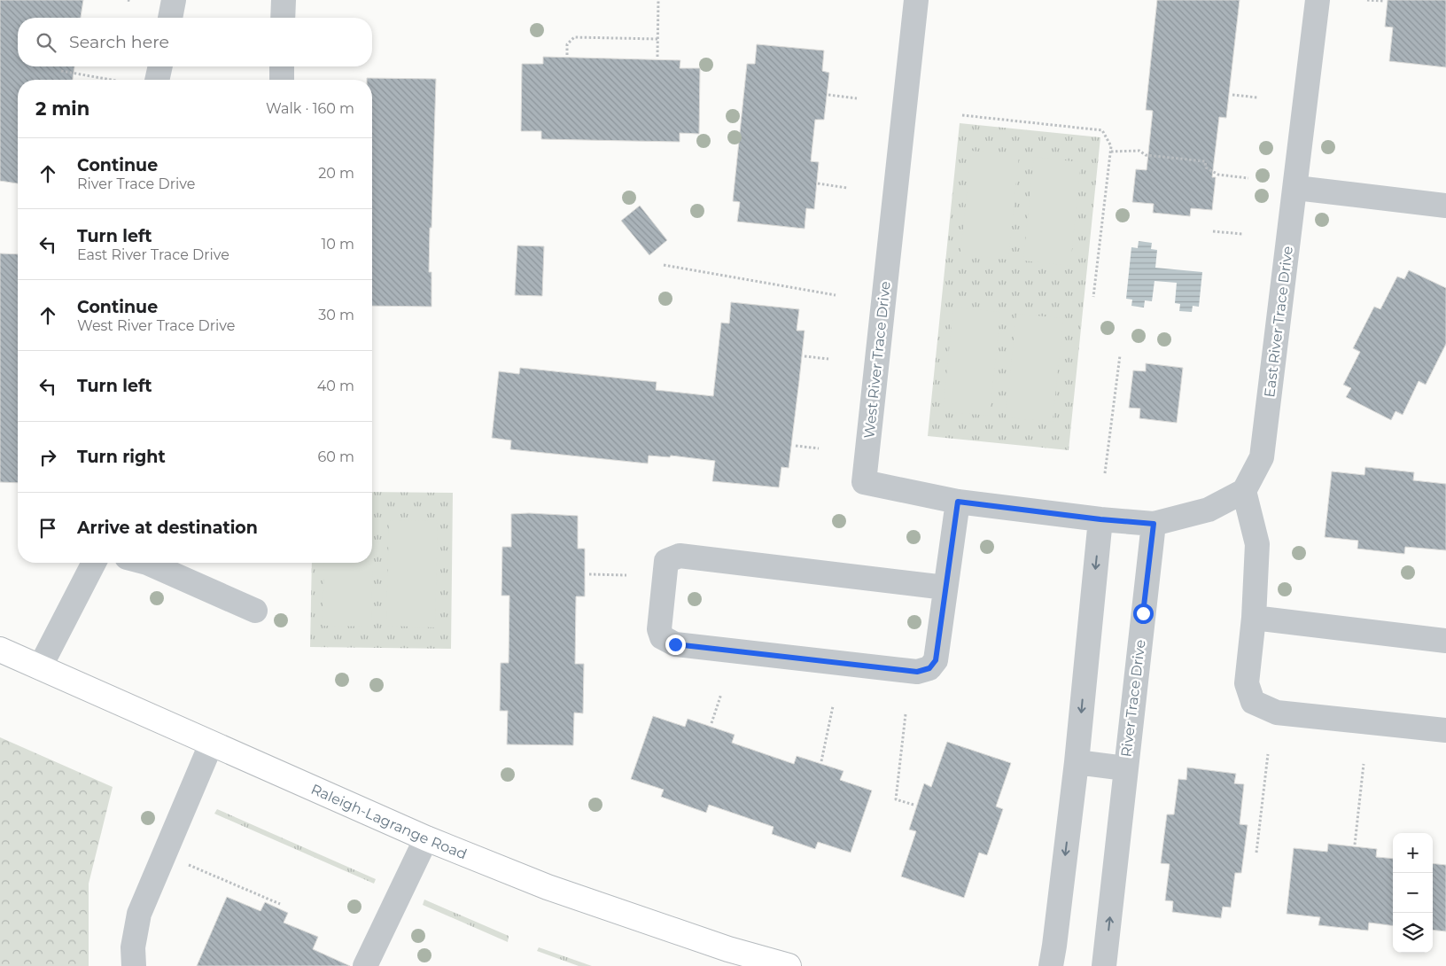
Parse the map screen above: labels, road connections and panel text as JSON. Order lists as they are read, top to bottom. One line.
{"streets":{"main road":["Raleigh-Lagrange Road"],"street":["East River Trace Drive","West River Trace Drive","River Trace Drive"]},"page":{"search":"Search here","heading":["2 min","Walk · 160 m"],"list":[["Continue","River Trace Drive","20 m"],["Turn left","East River Trace Drive","10 m"],["Continue","West River Trace Drive","30 m"],["Turn left","40 m"],["Turn right","60 m"],"Arrive at destination"],"map_buttons":["+","−"]}}
